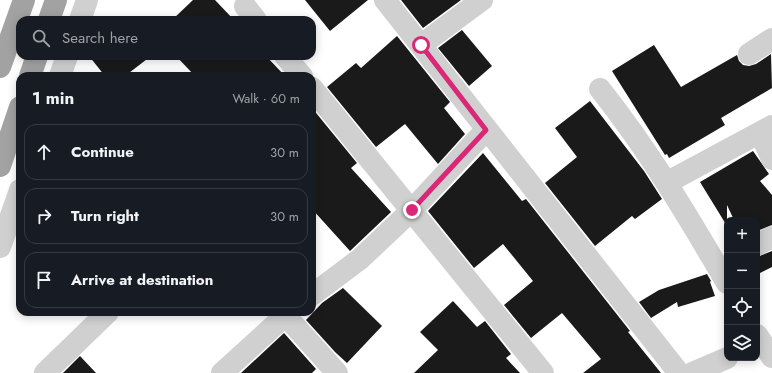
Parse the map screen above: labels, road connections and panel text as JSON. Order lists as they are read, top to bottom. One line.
{"page":{"search":"Search here","heading":["1 min","Walk · 60 m"],"list":[["Continue","30 m"],["Turn right","30 m"],"Arrive at destination"],"map_buttons":["+","−"]}}
